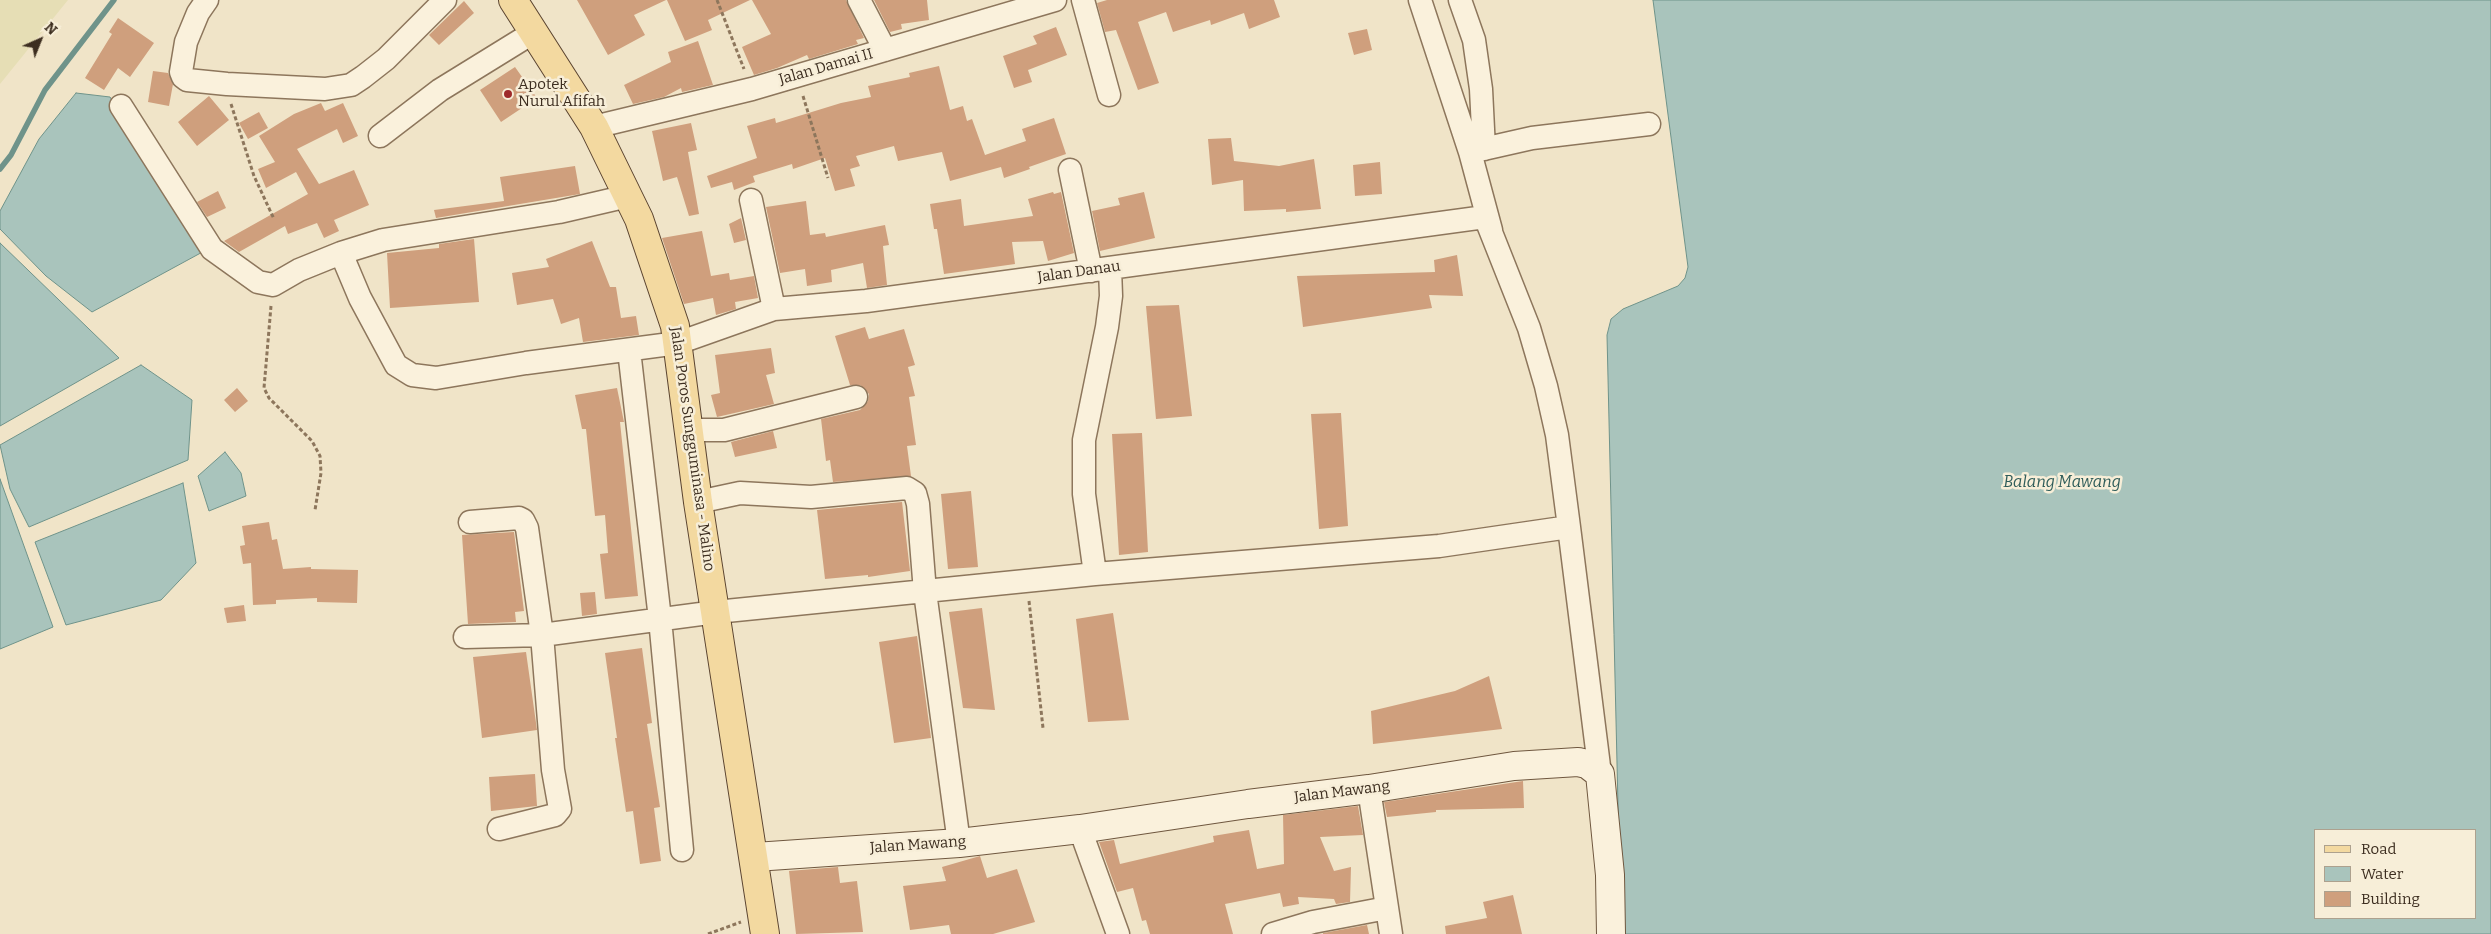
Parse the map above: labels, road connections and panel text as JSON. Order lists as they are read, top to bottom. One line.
{"streets":{"main road":["Jalan Poros Sungguminasa - Malino"],"street":["Jalan Damai II","Jalan Danau","Jalan Mawang"]},"crossings":[["Jalan Damai II","Jalan Poros Sungguminasa - Malino"],["Jalan Danau","Jalan Poros Sungguminasa - Malino"],["Jalan Poros Sungguminasa - Malino","Jalan Mawang"]],"water":["Balang Mawang"],"places":["Apotek Nurul Afifah"],"legend":["Road","Water","Building"],"north":"top right"}
